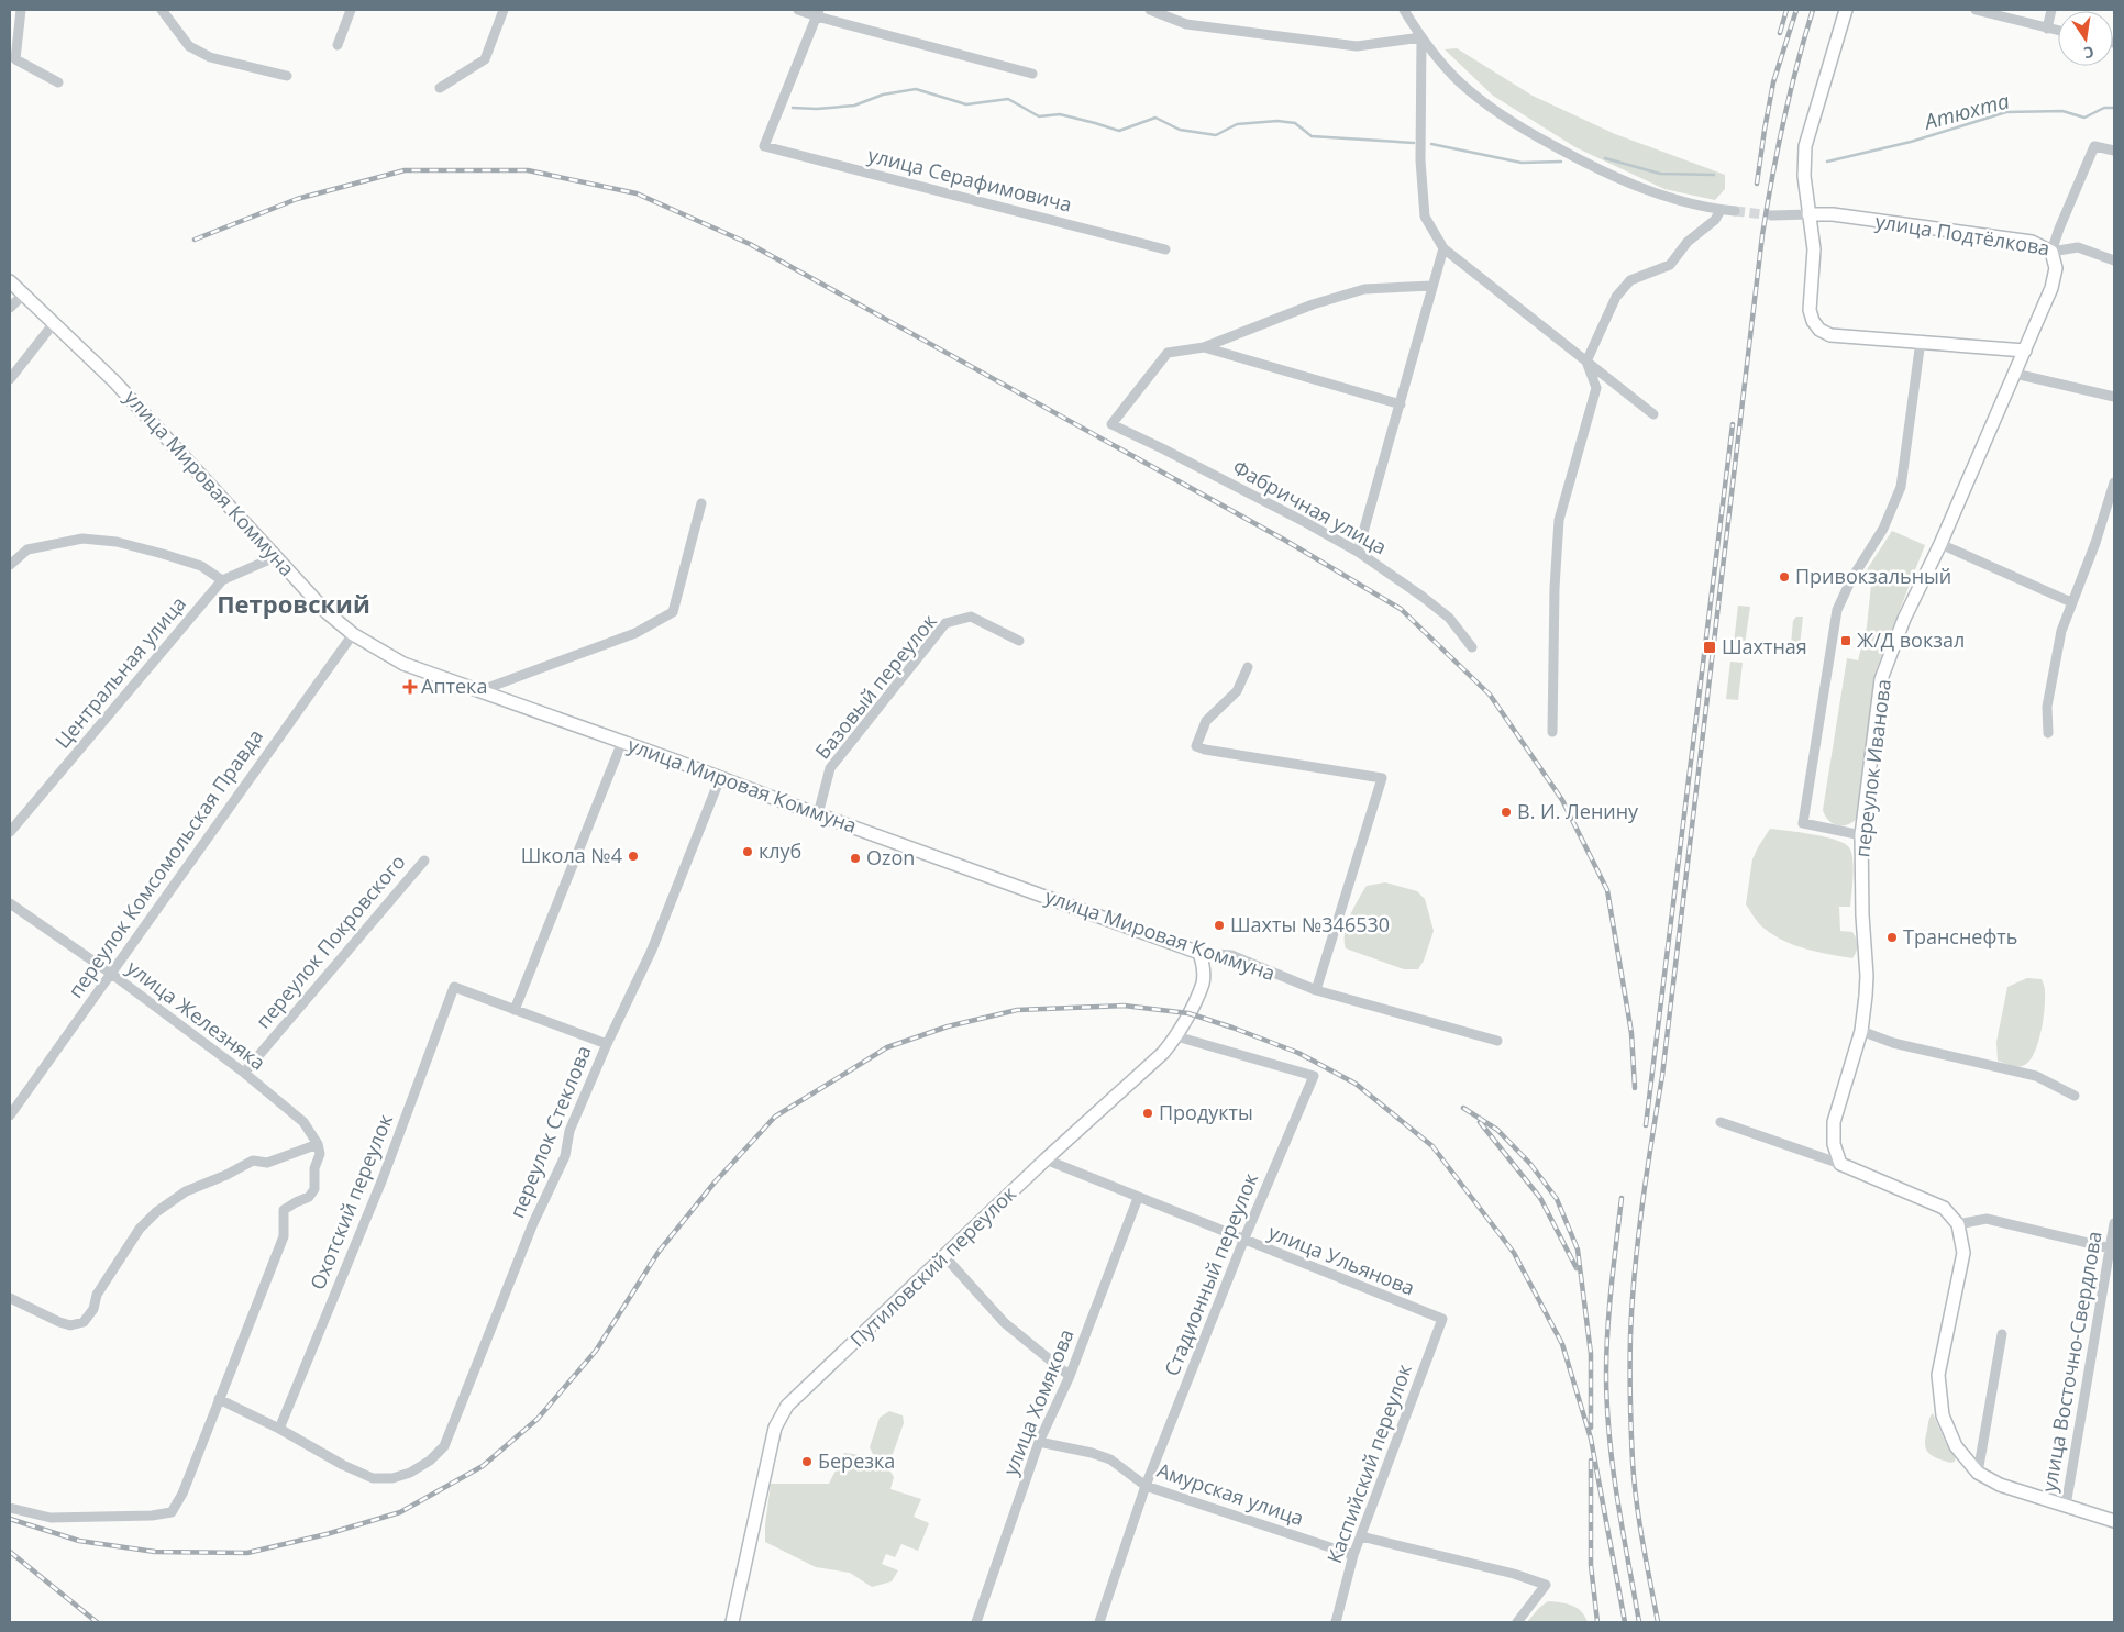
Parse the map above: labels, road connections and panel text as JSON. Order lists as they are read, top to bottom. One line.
{"streets":{"main road":["улица Подтёлкова","улица Мировая Коммуна","переулок Иванова","Путиловский переулок"],"street":["улица Серафимовича","Фабричная улица","Центральная улица","Базовый переулок","переулок Комсомольская Правда","переулок Покровского","улица Железняка","переулок Стеклова","Охотский переулок","улица Ульянова","Стадионный переулок","улица Восточно-Свердлова","улица Хомякова","Каспийский переулок","Амурская улица"]},"crossings":[["улица Подтёлкова","переулок Иванова"],["улица Мировая Коммуна","Центральная улица"],["улица Мировая Коммуна","Базовый переулок"],["улица Мировая Коммуна","переулок Комсомольская Правда"],["улица Мировая Коммуна","переулок Стеклова"],["улица Мировая Коммуна","Путиловский переулок"],["переулок Комсомольская Правда","улица Железняка"],["переулок Покровского","улица Железняка"],["переулок Стеклова","Охотский переулок"],["улица Ульянова","Путиловский переулок"],["улица Ульянова","Стадионный переулок"],["улица Ульянова","улица Хомякова"],["улица Ульянова","Каспийский переулок"],["Путиловский переулок","Стадионный переулок"],["Стадионный переулок","Амурская улица"],["улица Хомякова","Амурская улица"],["Каспийский переулок","Амурская улица"]],"districts":["Петровский"],"water":["Атюхта"],"places":{"other":["Привокзальный","В. И. Ленину","клуб","Школа №4","Ozon","Шахты №346530","Транснефть","Продукты","Березка"],"transit":["Ж/Д вокзал","Шахтная"],"health":["Аптека"]},"north":"bottom"}
